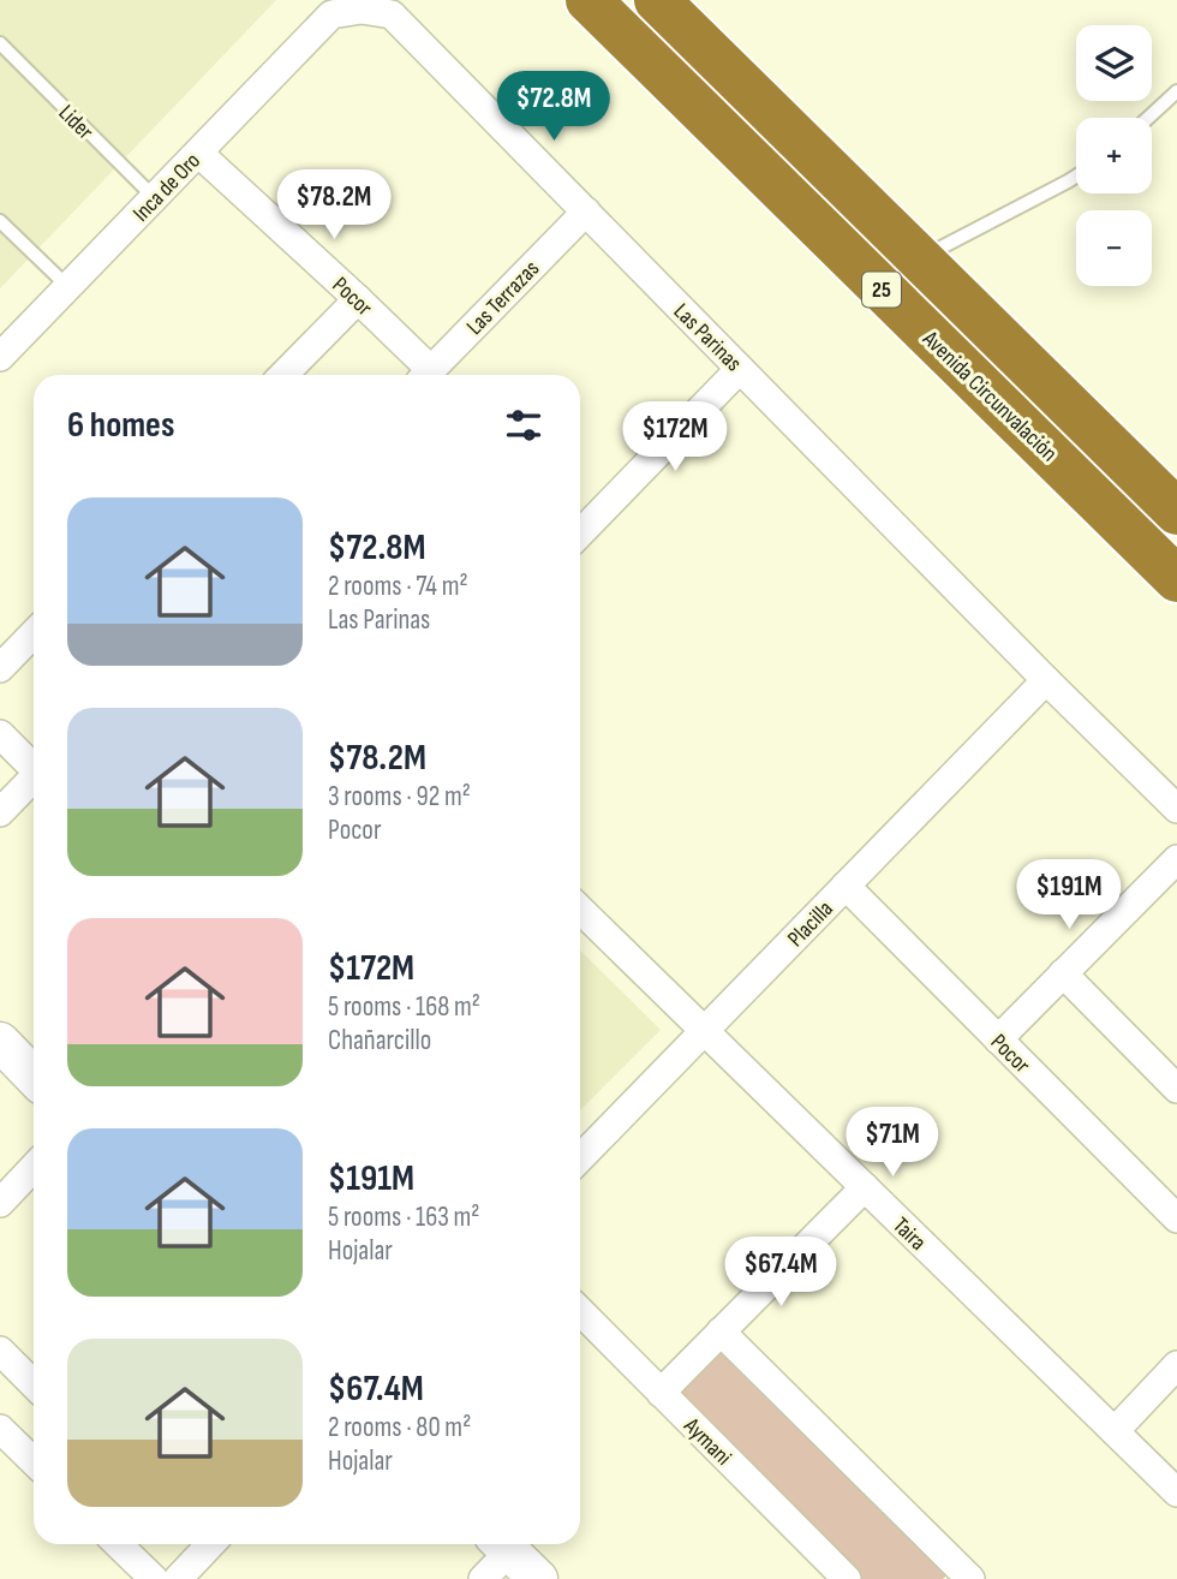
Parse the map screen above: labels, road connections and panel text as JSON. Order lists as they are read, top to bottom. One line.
{"streets":{"highway":["25","Avenida Circunvalación"],"street":["Inca de Oro","Pocor","Las Terrazas","Las Parinas","Placilla","Taira","Aymani"],"lane":["Lider"]},"crossings":[["Lider","Inca de Oro"],["Inca de Oro","Pocor"],["Inca de Oro","Las Parinas"],["Pocor","Placilla"],["Las Terrazas","Las Parinas"],["Las Parinas","Placilla"],["Placilla","Taira"]],"page":{"map_buttons":["+","−"],"price":["$72.8M","$78.2M","$172M","$191M","$71M","$67.4M"],"heading":"6 homes","list":[{"name":"$72.8M","note":"2 rooms · 74 m² · Las Parinas"},{"name":"$78.2M","note":"3 rooms · 92 m² · Pocor"},{"name":"$172M","note":"5 rooms · 168 m² · Chañarcillo"},{"name":"$191M","note":"5 rooms · 163 m² · Hojalar"},{"name":"$67.4M","note":"2 rooms · 80 m² · Hojalar"}]}}
